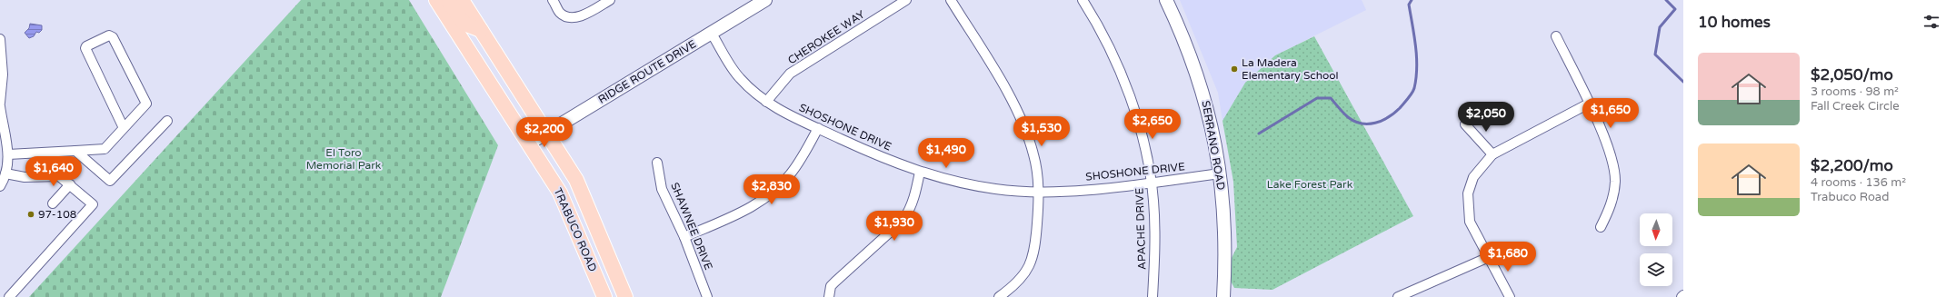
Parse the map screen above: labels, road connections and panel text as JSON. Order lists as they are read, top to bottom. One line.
{"streets":{"main road":["TRABUCO ROAD"],"street":["CHEROKEE WAY","RIDGE ROUTE DRIVE","SHOSHONE DRIVE","SERRANO ROAD","SHAWNEE DRIVE","APACHE DRIVE"]},"crossings":[["CHEROKEE WAY","SHOSHONE DRIVE"],["RIDGE ROUTE DRIVE","SHOSHONE DRIVE"],["RIDGE ROUTE DRIVE","TRABUCO ROAD"],["SHOSHONE DRIVE","SERRANO ROAD"],["SHOSHONE DRIVE","APACHE DRIVE"]],"parks":["El Toro Memorial Park","Lake Forest Park"],"places":["La Madera Elementary School","97-108"],"north":"bottom","page":{"heading":"10 homes","list":[{"name":"$2,050/mo","note":"3 rooms · 98 m² · Fall Creek Circle"},{"name":"$2,200/mo","note":"4 rooms · 136 m² · Trabuco Road"}],"price":["$1,650","$2,050","$2,650","$1,530","$2,200","$1,490","$1,640","$2,830","$1,930","$1,680"]}}
